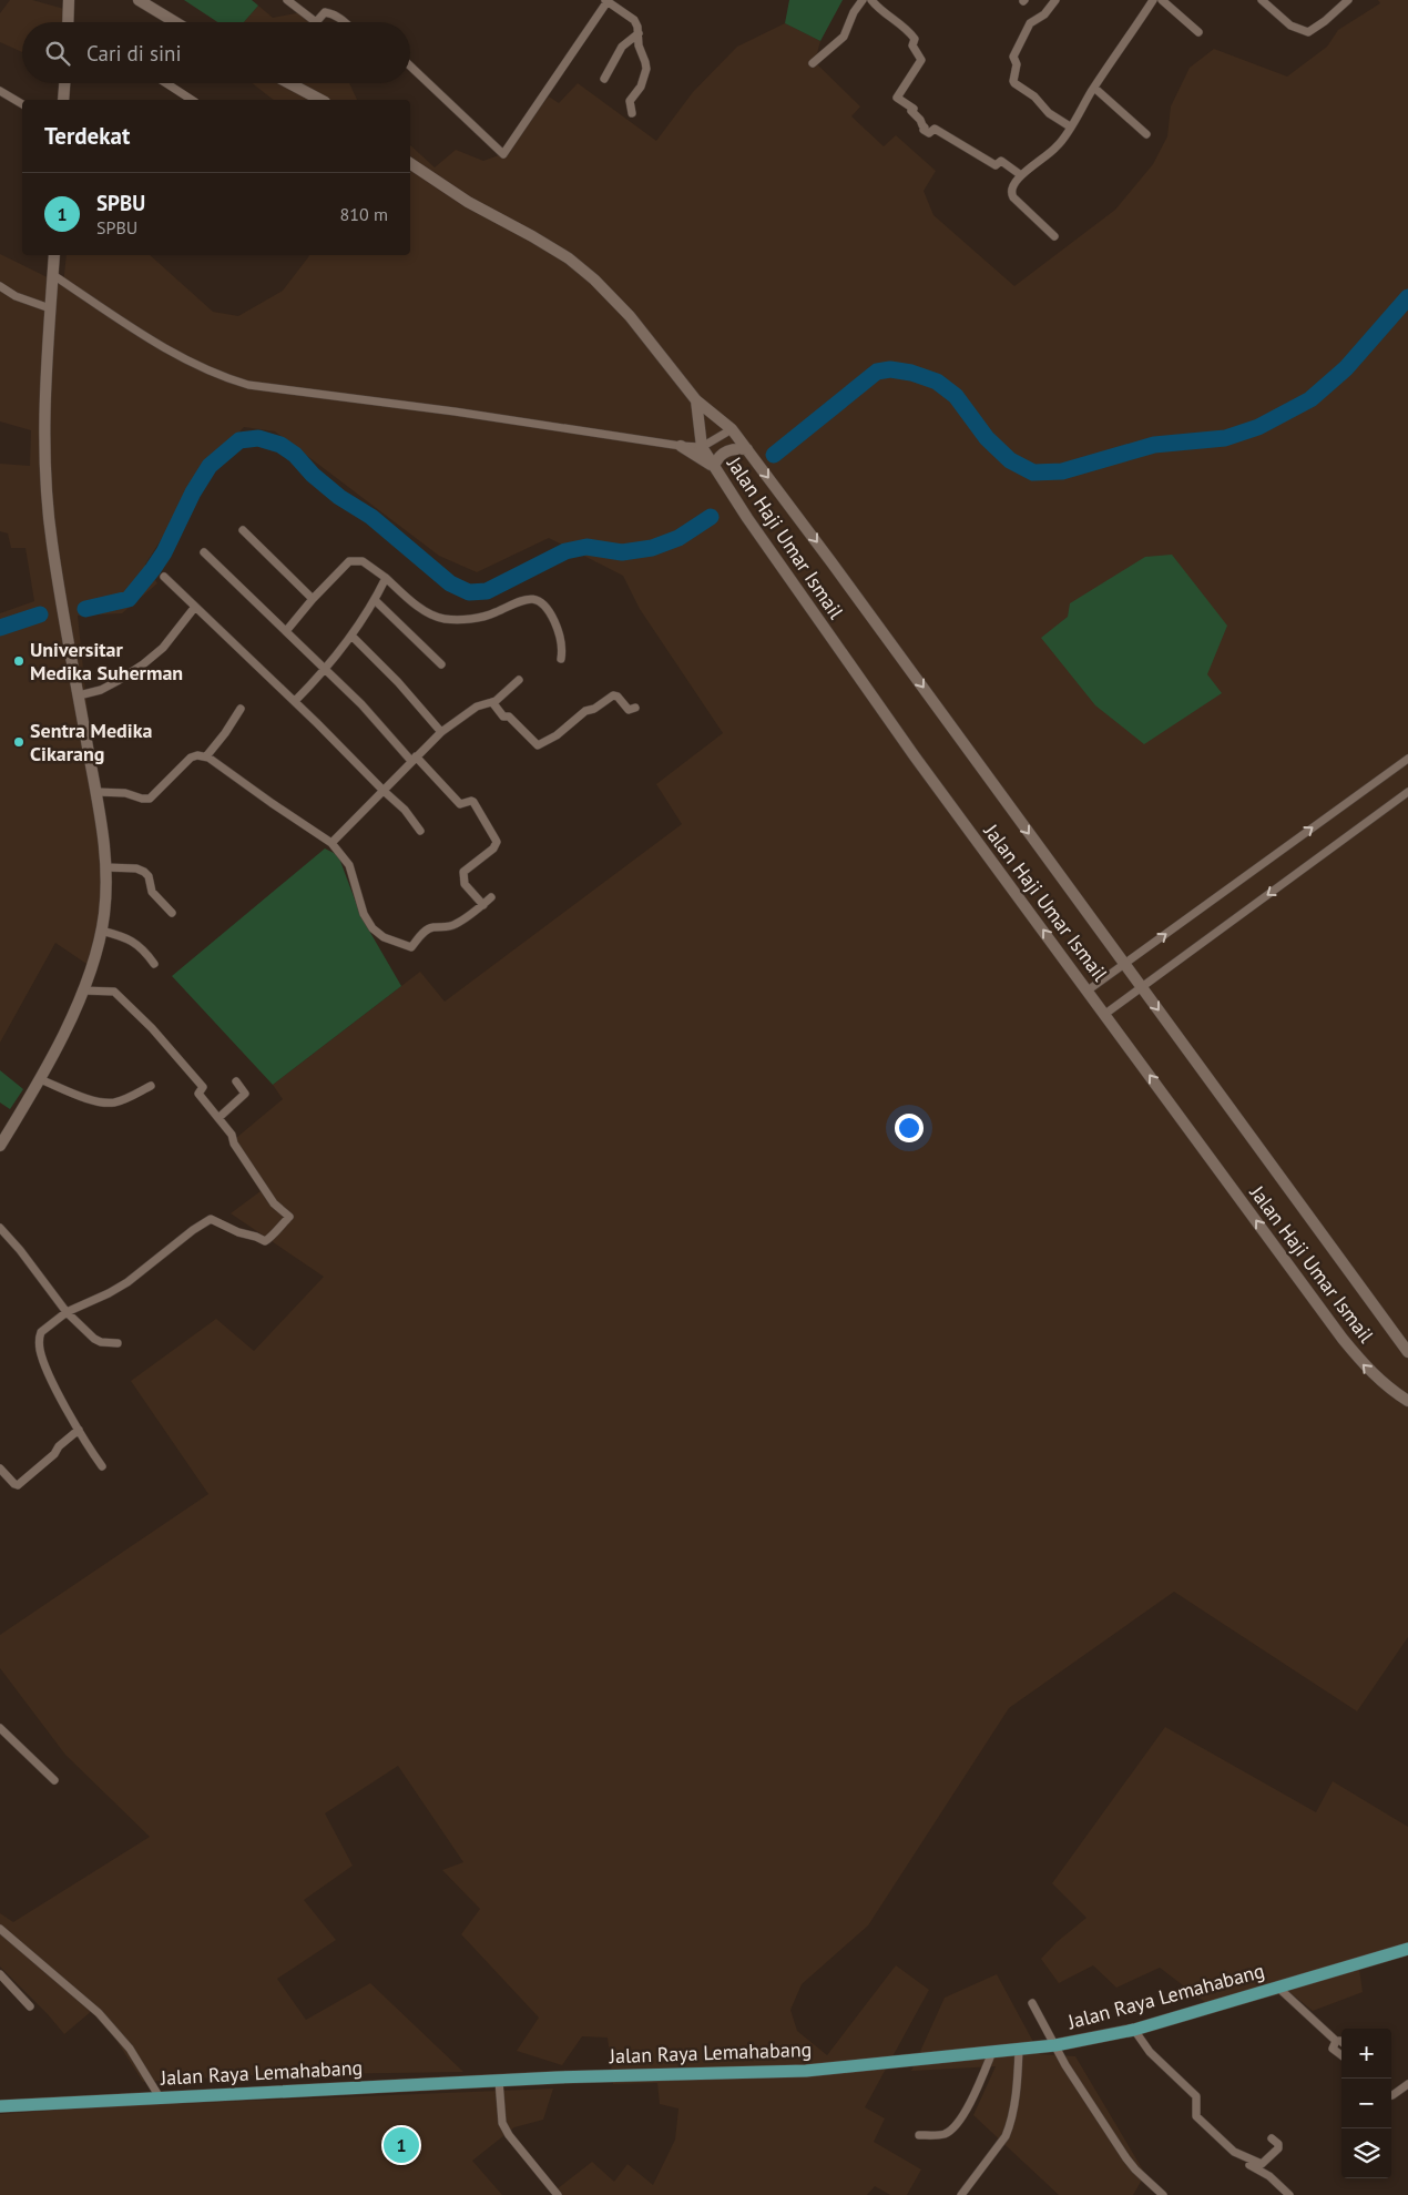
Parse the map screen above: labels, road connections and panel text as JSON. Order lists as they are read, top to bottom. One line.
{"streets":{"main road":["Jalan Haji Umar Ismail","Jalan Raya Lemahabang"]},"places":["Universitar Medika Suherman","Sentra Medika Cikarang"],"page":{"search":"Cari di sini","heading":"Terdekat","list":[{"mark":"1","name":"SPBU","note":"SPBU","value":"810 m"}],"map_buttons":["+","−"],"pins":"1"}}
